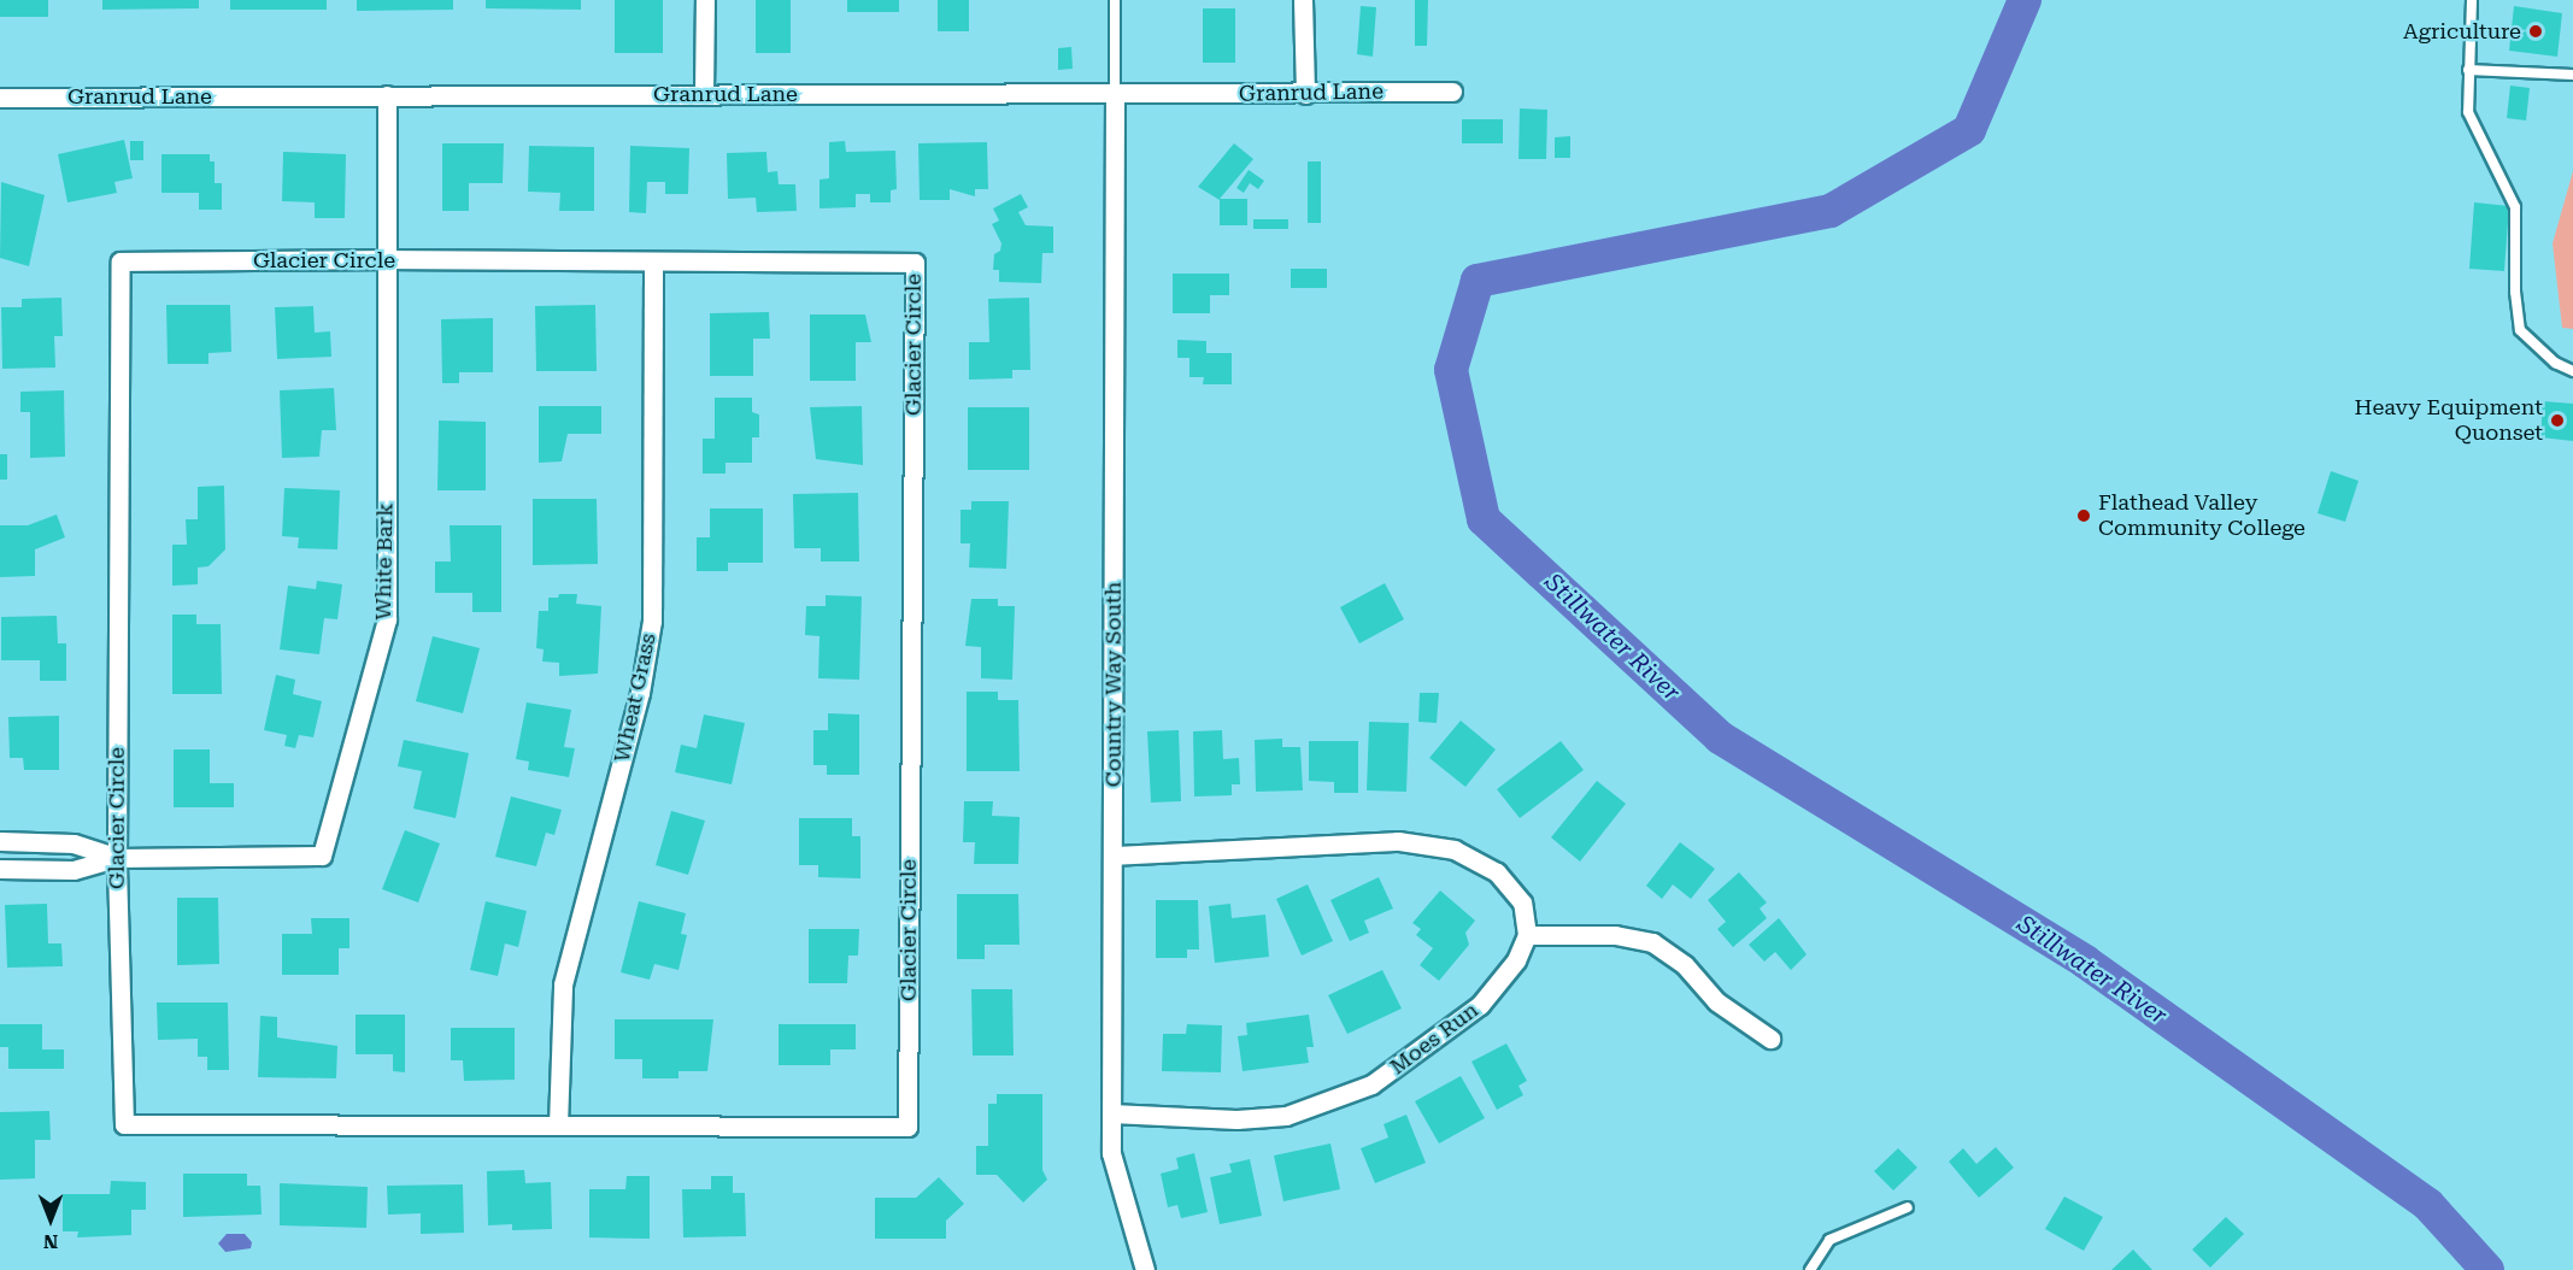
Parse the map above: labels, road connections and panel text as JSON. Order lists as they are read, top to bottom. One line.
{"streets":{"street":["Granrud Lane","Glacier Circle","White Bark","Country Way South","Wheat Grass","Moes Run"]},"crossings":[["Granrud Lane","White Bark"],["Granrud Lane","Country Way South"],["Glacier Circle","White Bark"],["Glacier Circle","Wheat Grass"],["Country Way South","Moes Run"]],"water":["Stillwater River"],"places":["Agriculture","Heavy Equipment Quonset","Flathead Valley Community College"],"north":"bottom"}
